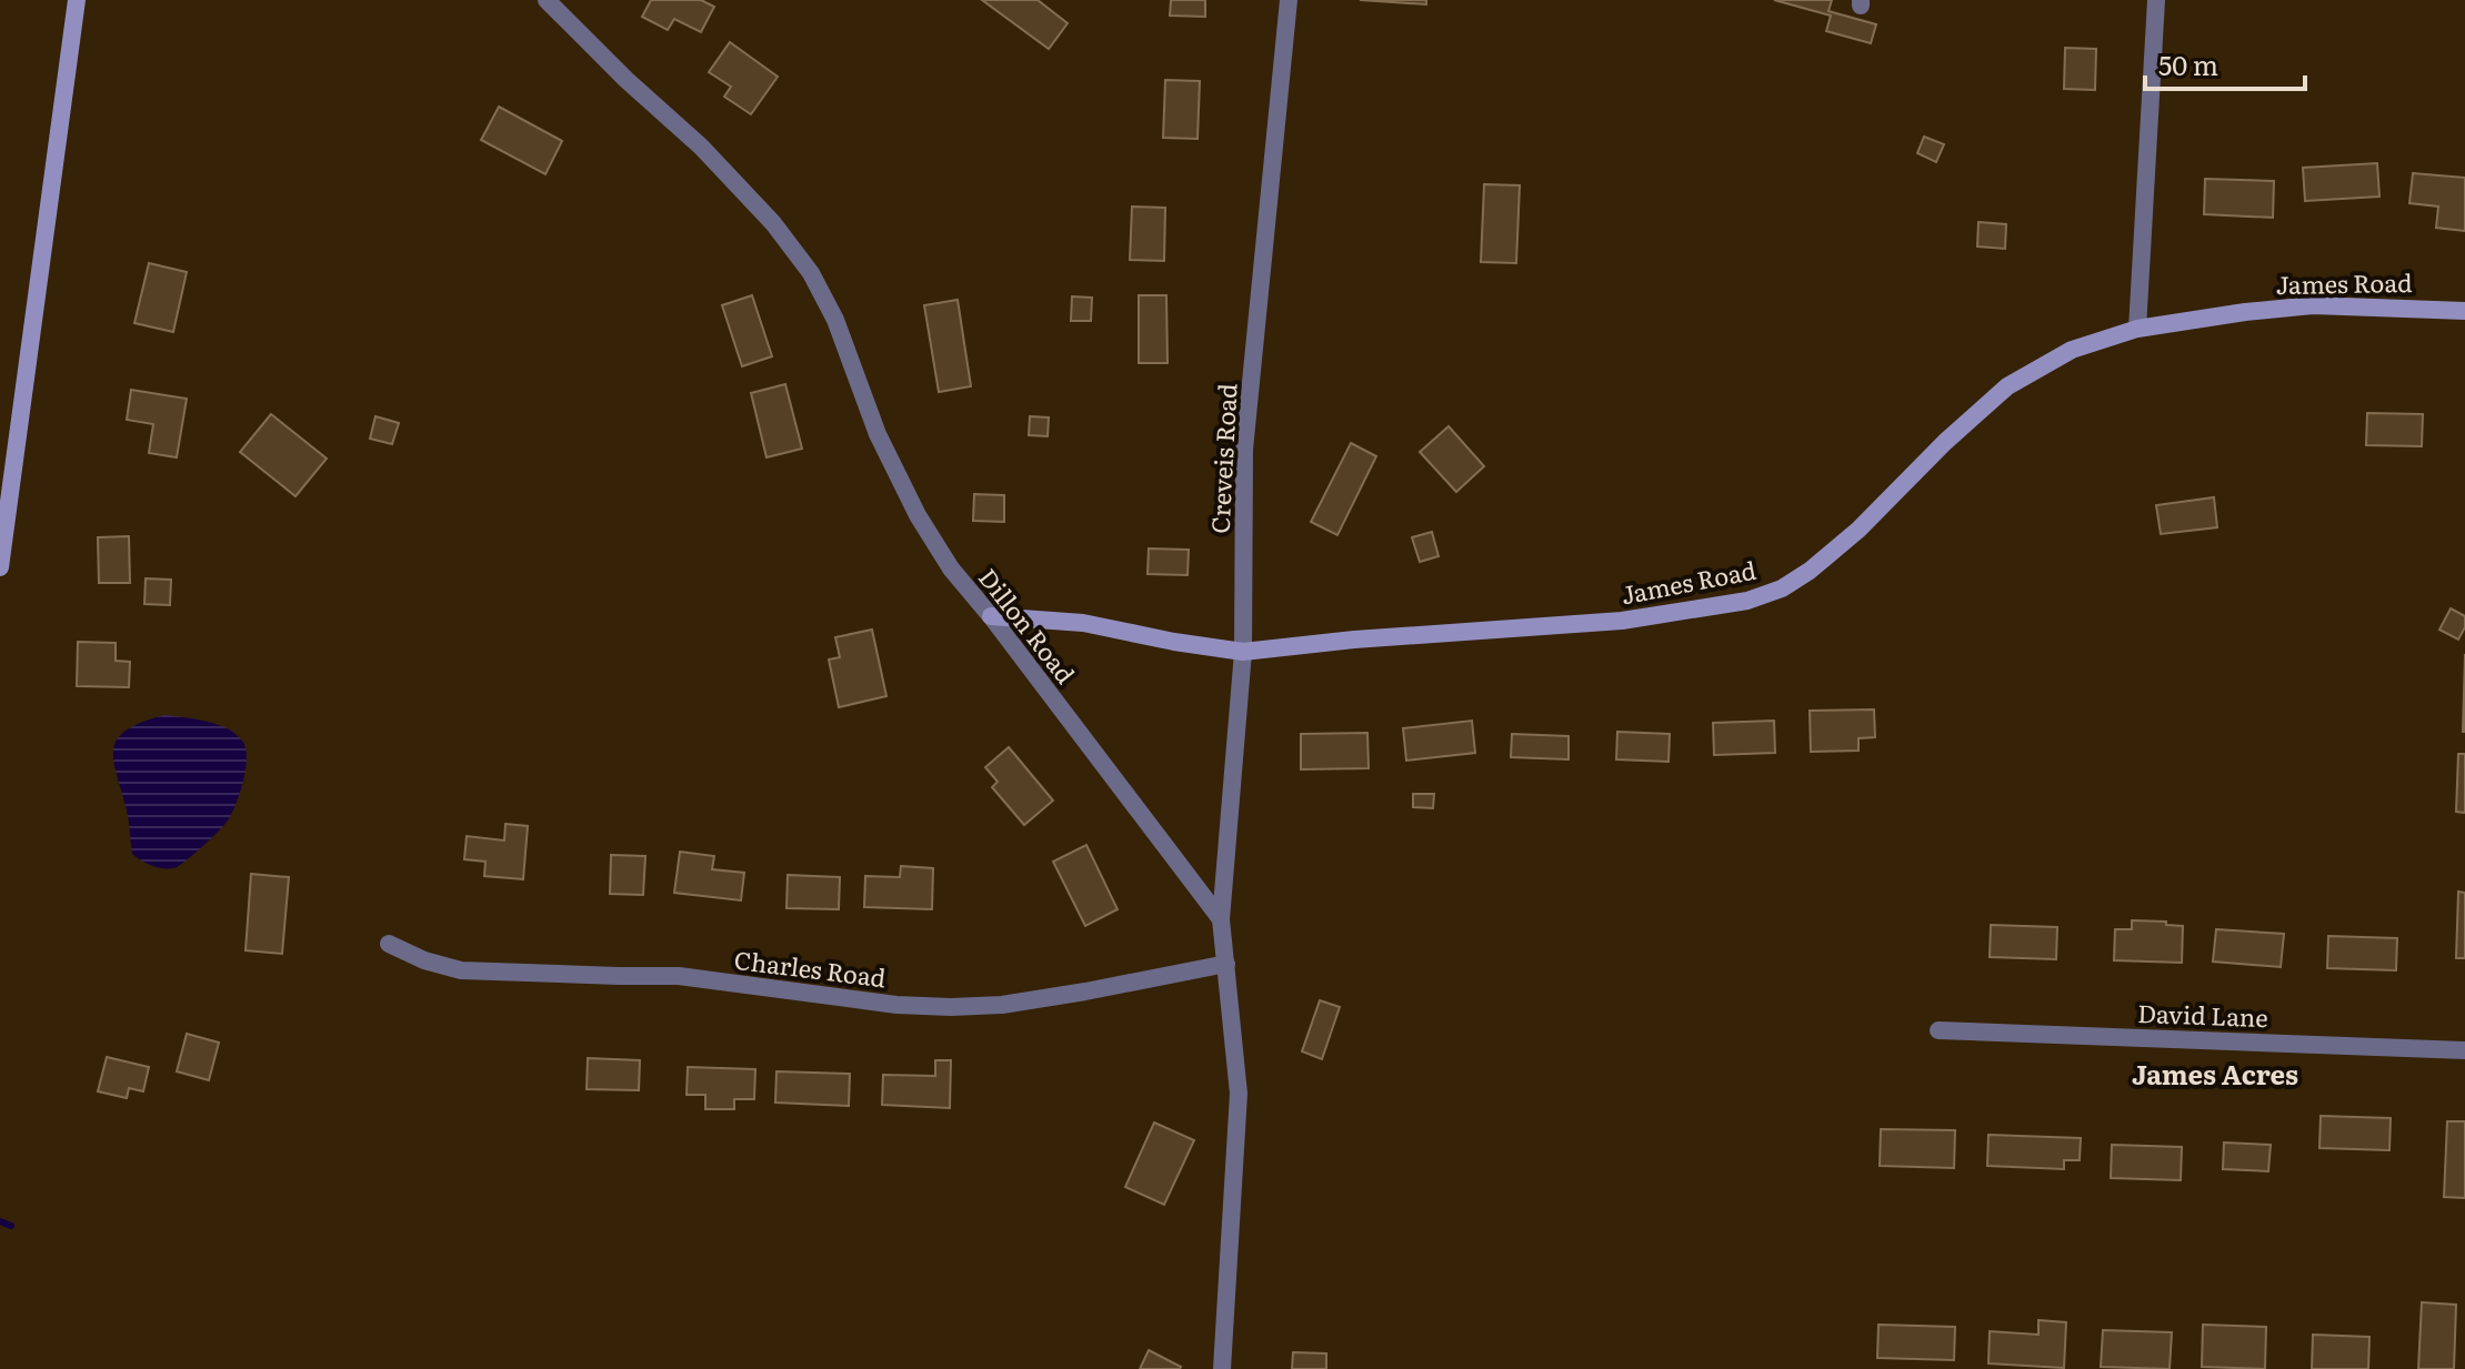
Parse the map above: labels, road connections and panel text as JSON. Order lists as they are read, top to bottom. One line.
{"streets":{"street":["James Road","Creveis Road","Dillon Road","Charles Road","David Lane"]},"crossings":[["James Road","Creveis Road"],["James Road","Dillon Road"],["Creveis Road","Dillon Road"]],"districts":["James Acres"],"scale_bar":"50 m"}
